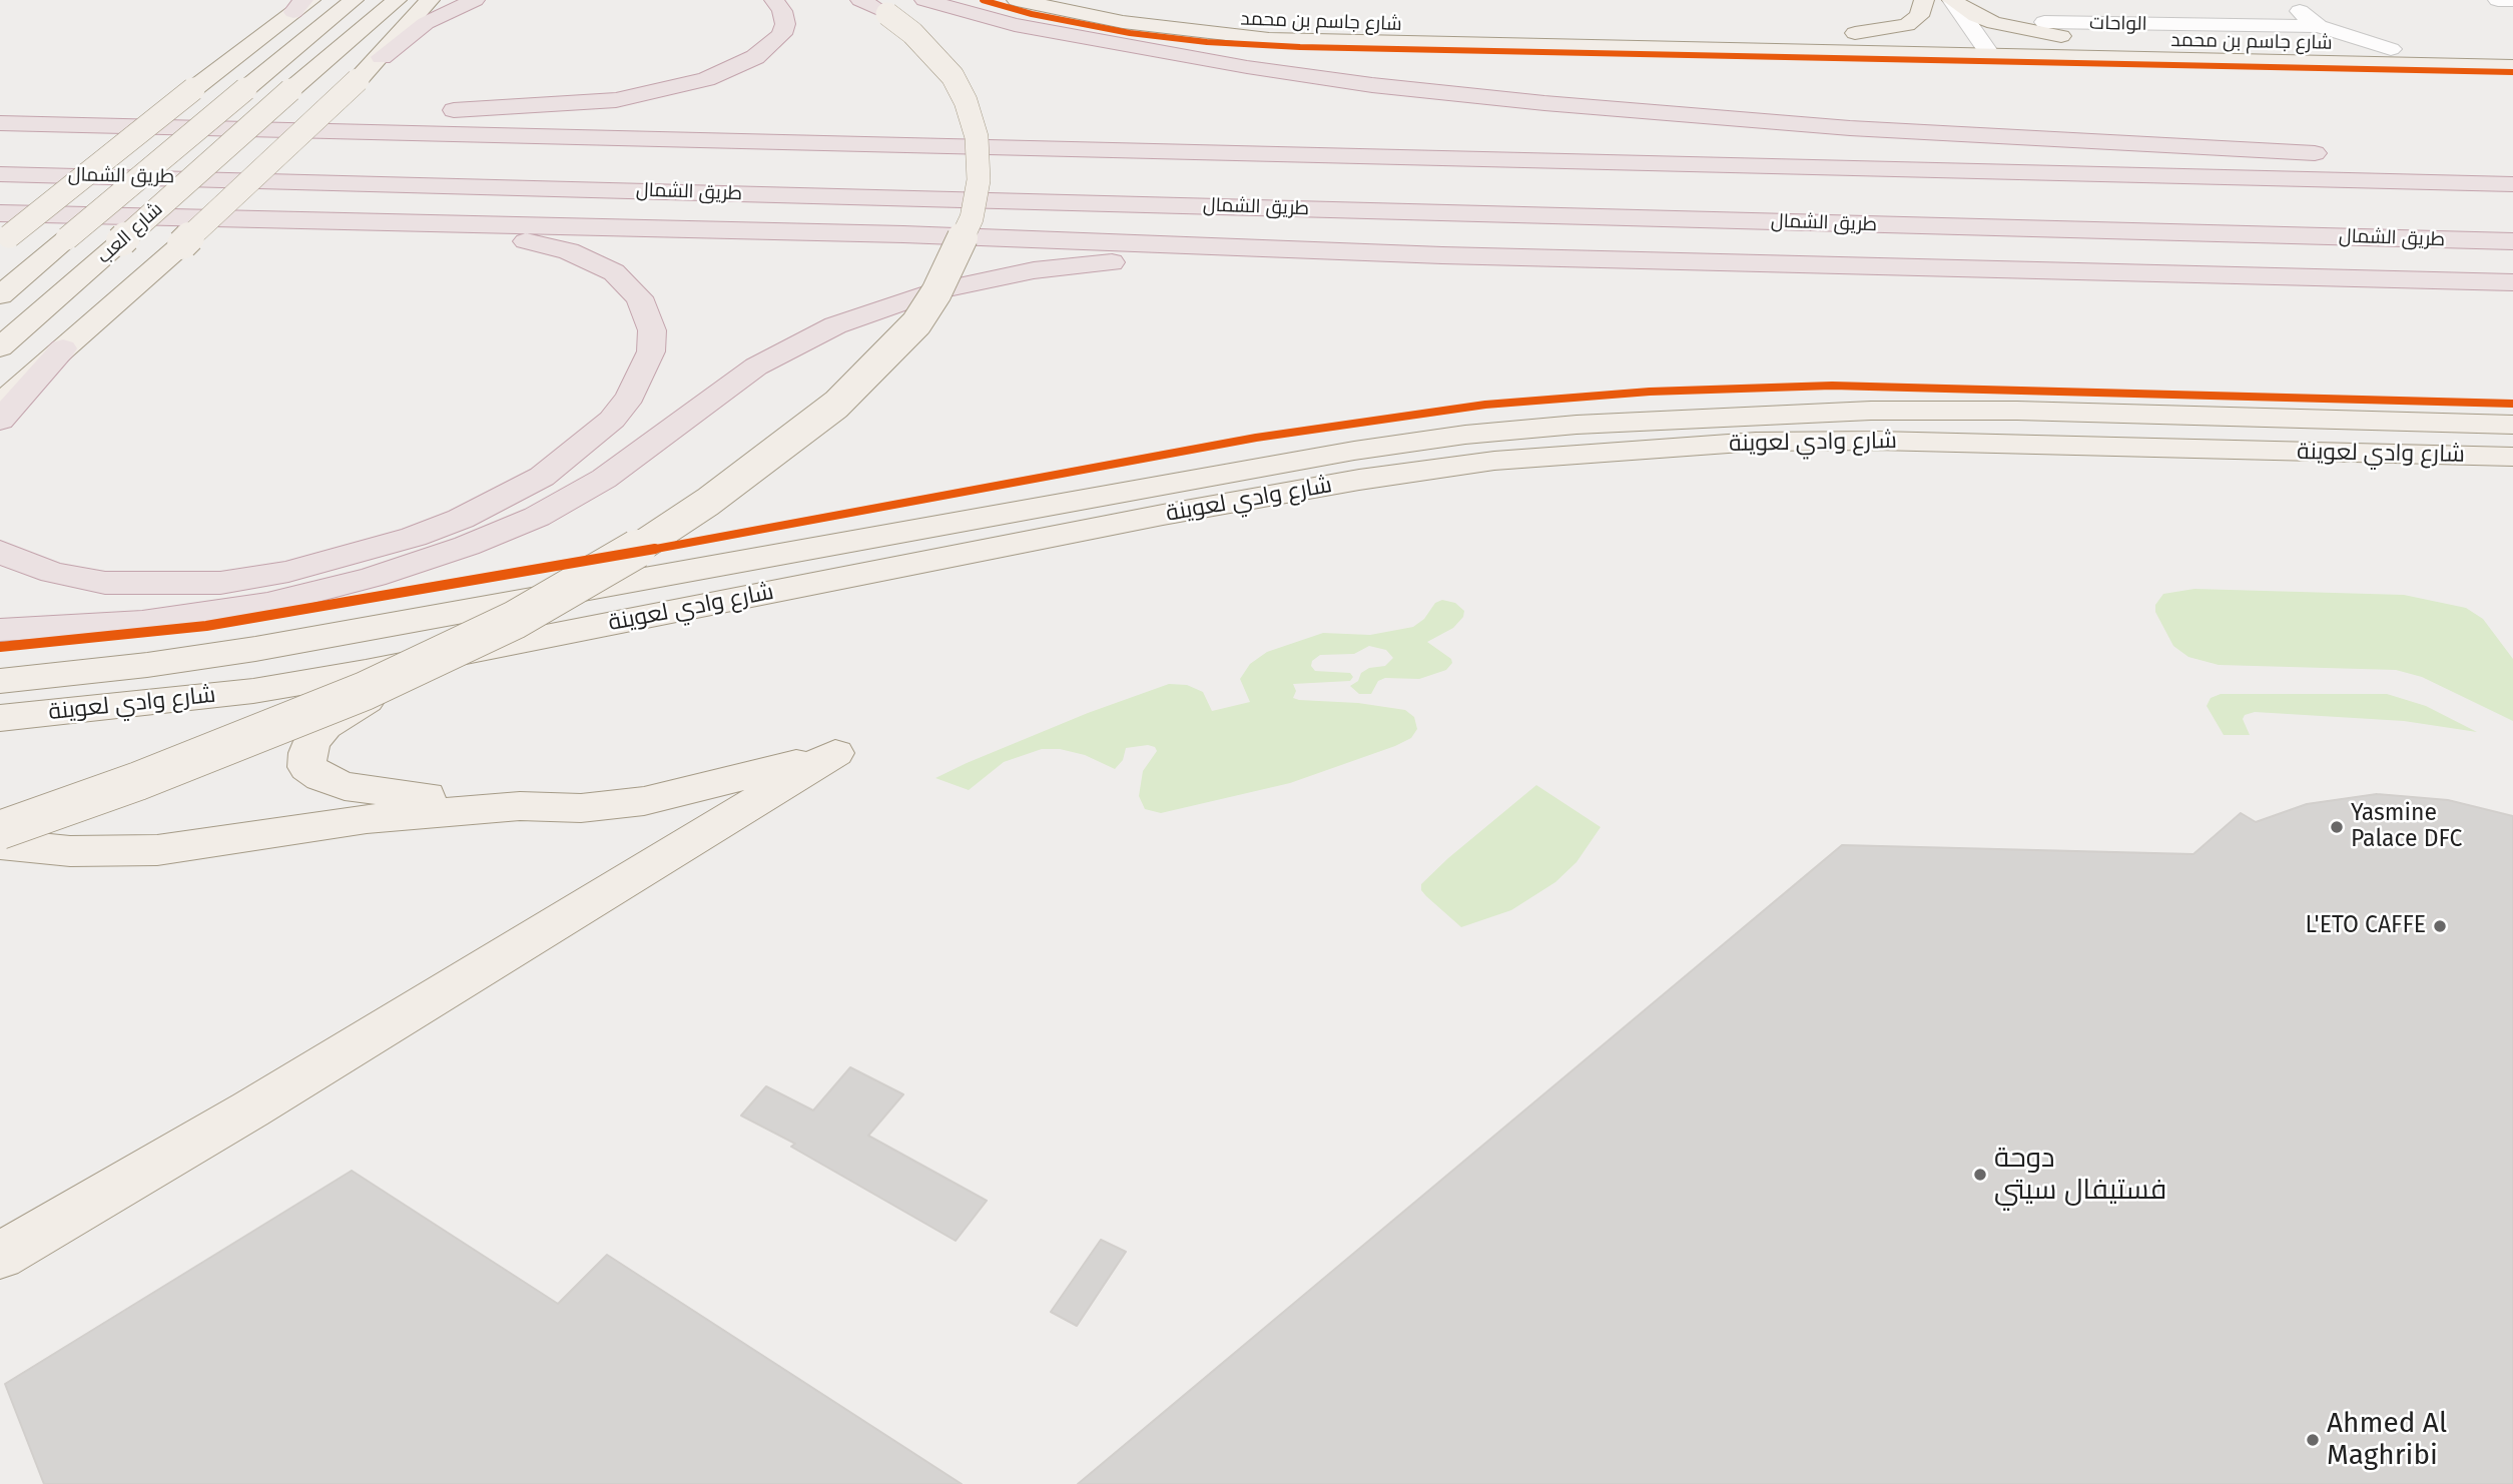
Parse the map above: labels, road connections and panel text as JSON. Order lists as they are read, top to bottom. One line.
{"streets":{"highway":["طريق الشمال"],"main road":["شارع جاسم بن محمد","شارع العب","شارع وادي لعوينة"],"street":["الواحات"]},"places":["Yasmine Palace DFC","L'ETO CAFFE","دوحة فستيفال سيتي","Ahmed Al Maghribi"]}
